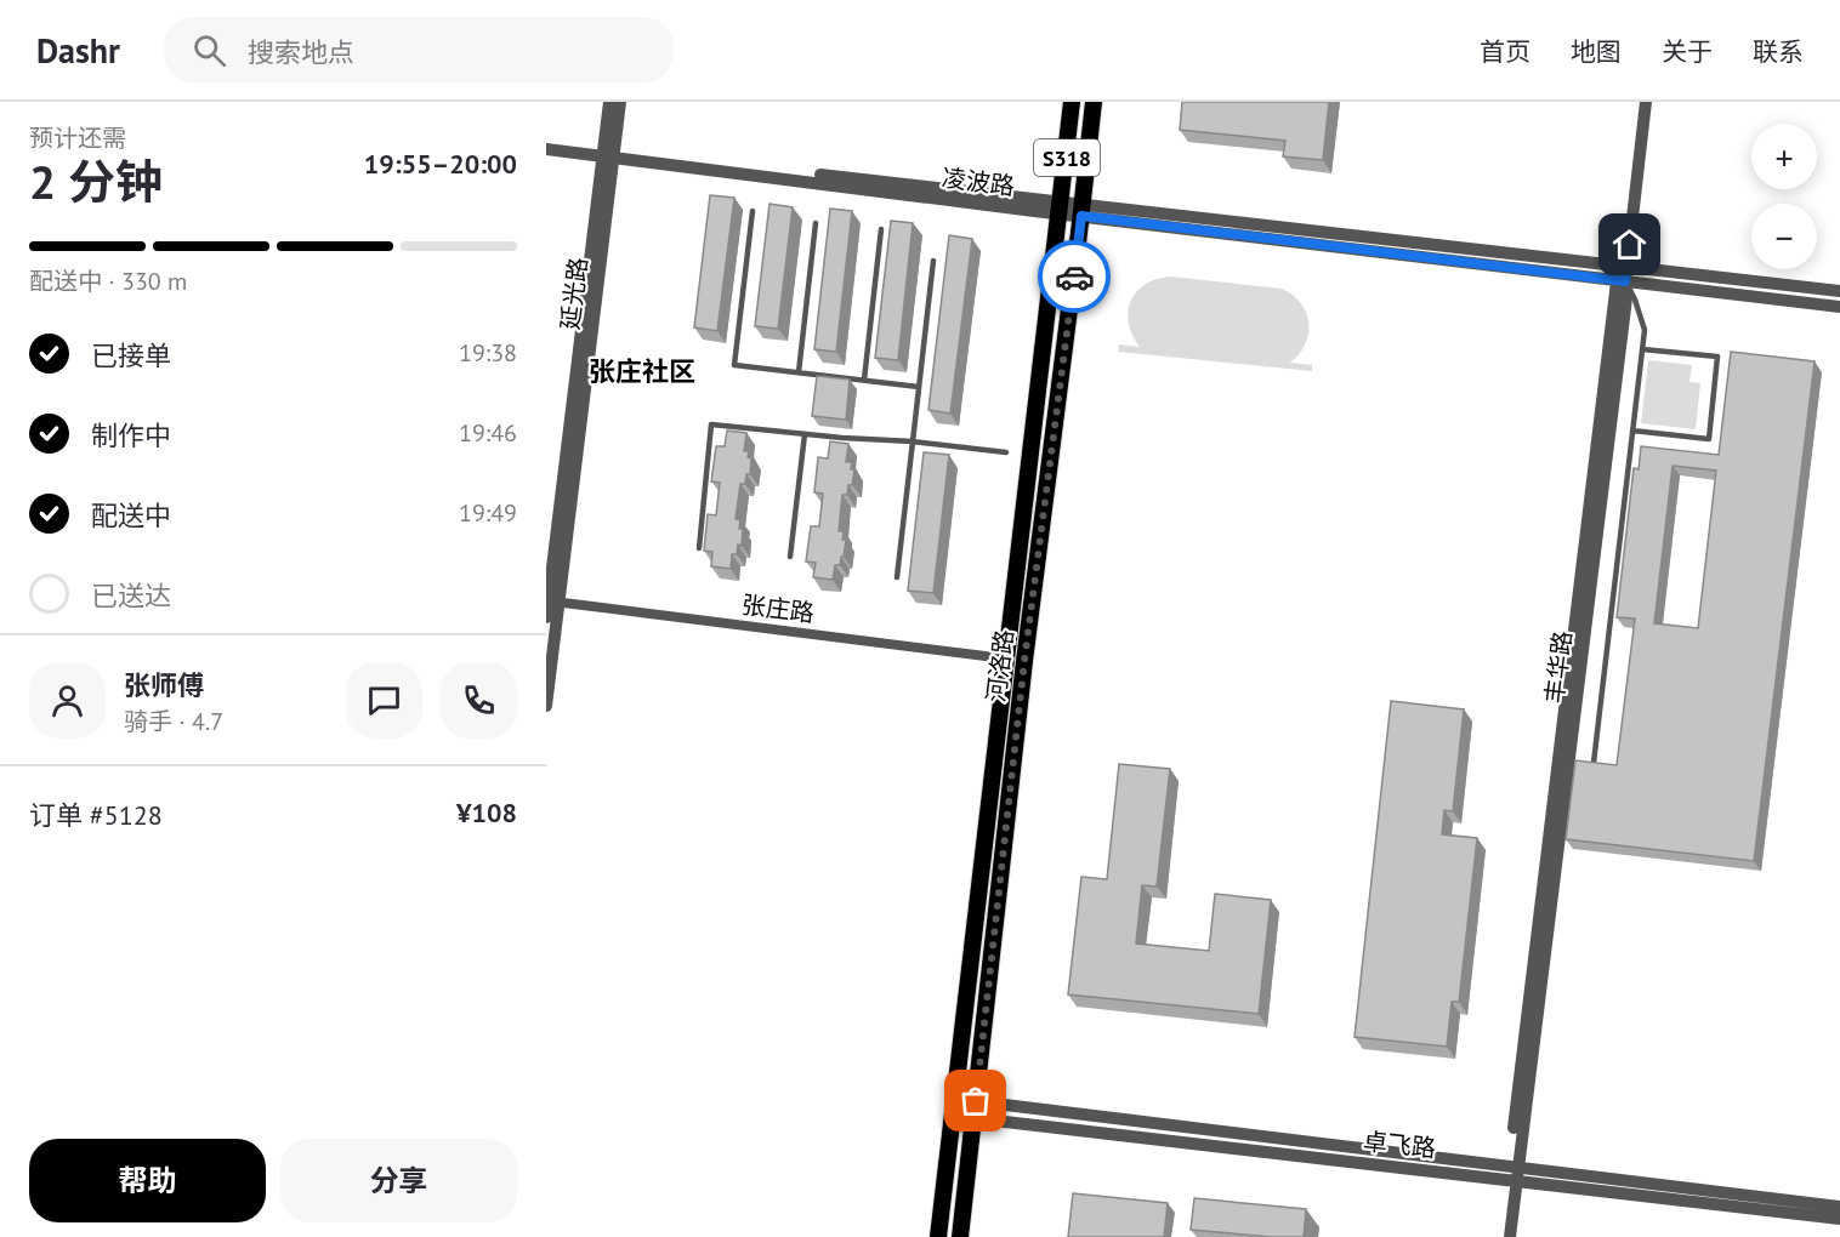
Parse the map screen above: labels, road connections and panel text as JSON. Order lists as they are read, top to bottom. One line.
{"streets":{"main road":["S318","河洛路"],"street":["凌波路","延光路","张庄路","丰华路","卓飞路"]},"crossings":[["凌波路","延光路"],["凌波路","河洛路"],["凌波路","丰华路"],["延光路","张庄路"],["张庄路","河洛路"],["河洛路","卓飞路"],["丰华路","卓飞路"]],"districts":["张庄社区"],"page":{"header":"Dashr","search":"搜索地点","nav":["首页","地图","关于","联系"],"heading":["2 分钟","预计还需","19:55–20:00"],"panel":["张师傅","骑手 · 4.7","订单 #5128","¥108"],"map_buttons":["+","−"],"bar":"配送中 · 330 m","list":[["已接单","19:38"],["制作中","19:46"],["配送中","19:49"],"已送达"],"buttons":["帮助","分享"]}}
